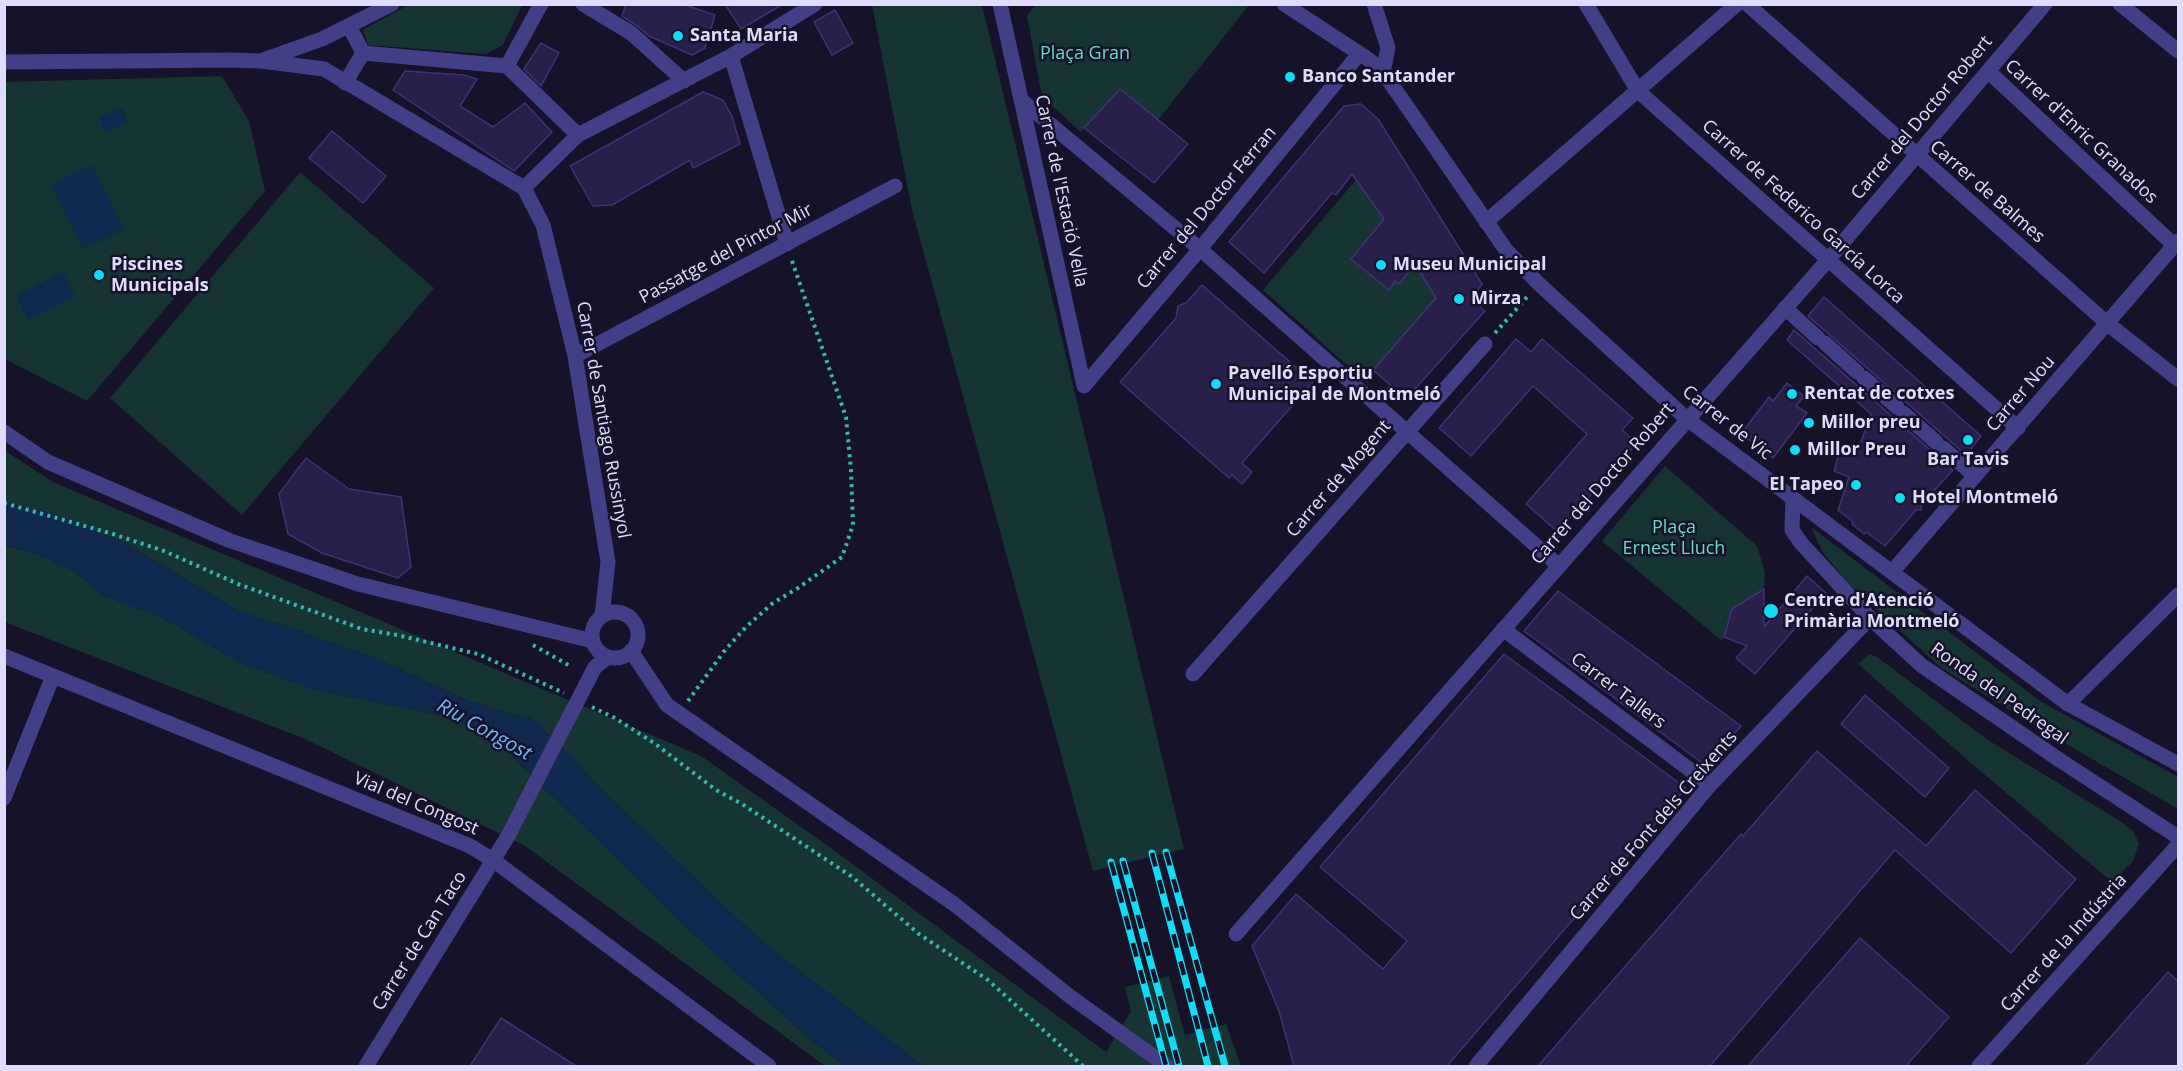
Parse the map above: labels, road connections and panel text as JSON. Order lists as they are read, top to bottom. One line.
{"streets":{"street":["Carrer del Doctor Robert","Carrer d'Enric Granados","Carrer de l'Estació Vella","Carrer de Balmes","Carrer del Doctor Ferran","Carrer de Federico García Lorca","Passatge del Pintor Mir","Carrer Nou","Carrer de Santiago Russinyol","Carrer de Vic","Carrer de Mogent","Carrer Tallers","Ronda del Pedregal","Vial del Congost","Carrer de Font dels Creixents","Carrer de Can Taco","Carrer de la Indústria"]},"crossings":[["Carrer del Doctor Robert","Carrer d'Enric Granados"],["Carrer del Doctor Robert","Carrer de Balmes"],["Carrer del Doctor Robert","Carrer de Federico García Lorca"],["Carrer del Doctor Robert","Carrer de Vic"],["Carrer del Doctor Robert","Carrer Tallers"],["Carrer d'Enric Granados","Carrer Nou"],["Carrer de l'Estació Vella","Carrer del Doctor Ferran"],["Carrer de Balmes","Carrer Nou"],["Carrer del Doctor Ferran","Carrer de Vic"],["Carrer de Federico García Lorca","Carrer Nou"],["Passatge del Pintor Mir","Carrer de Santiago Russinyol"],["Carrer Nou","Carrer de Vic"],["Carrer de Santiago Russinyol","Carrer de Can Taco"],["Carrer de Vic","Ronda del Pedregal"],["Carrer Tallers","Carrer de Font dels Creixents"],["Ronda del Pedregal","Carrer de Font dels Creixents"],["Vial del Congost","Carrer de Can Taco"]],"water":["Riu Congost"],"parks":["Plaça Gran","Plaça Ernest Lluch"],"places":["Santa Maria","Banco Santander","Museu Municipal","Piscines Municipals","Mirza","Pavelló Esportiu Municipal de Montmeló","Rentat de cotxes","Millor preu","Bar Tavis","Millor Preu","El Tapeo","Hotel Montmeló","Centre d'Atenció Primària Montmeló"]}
